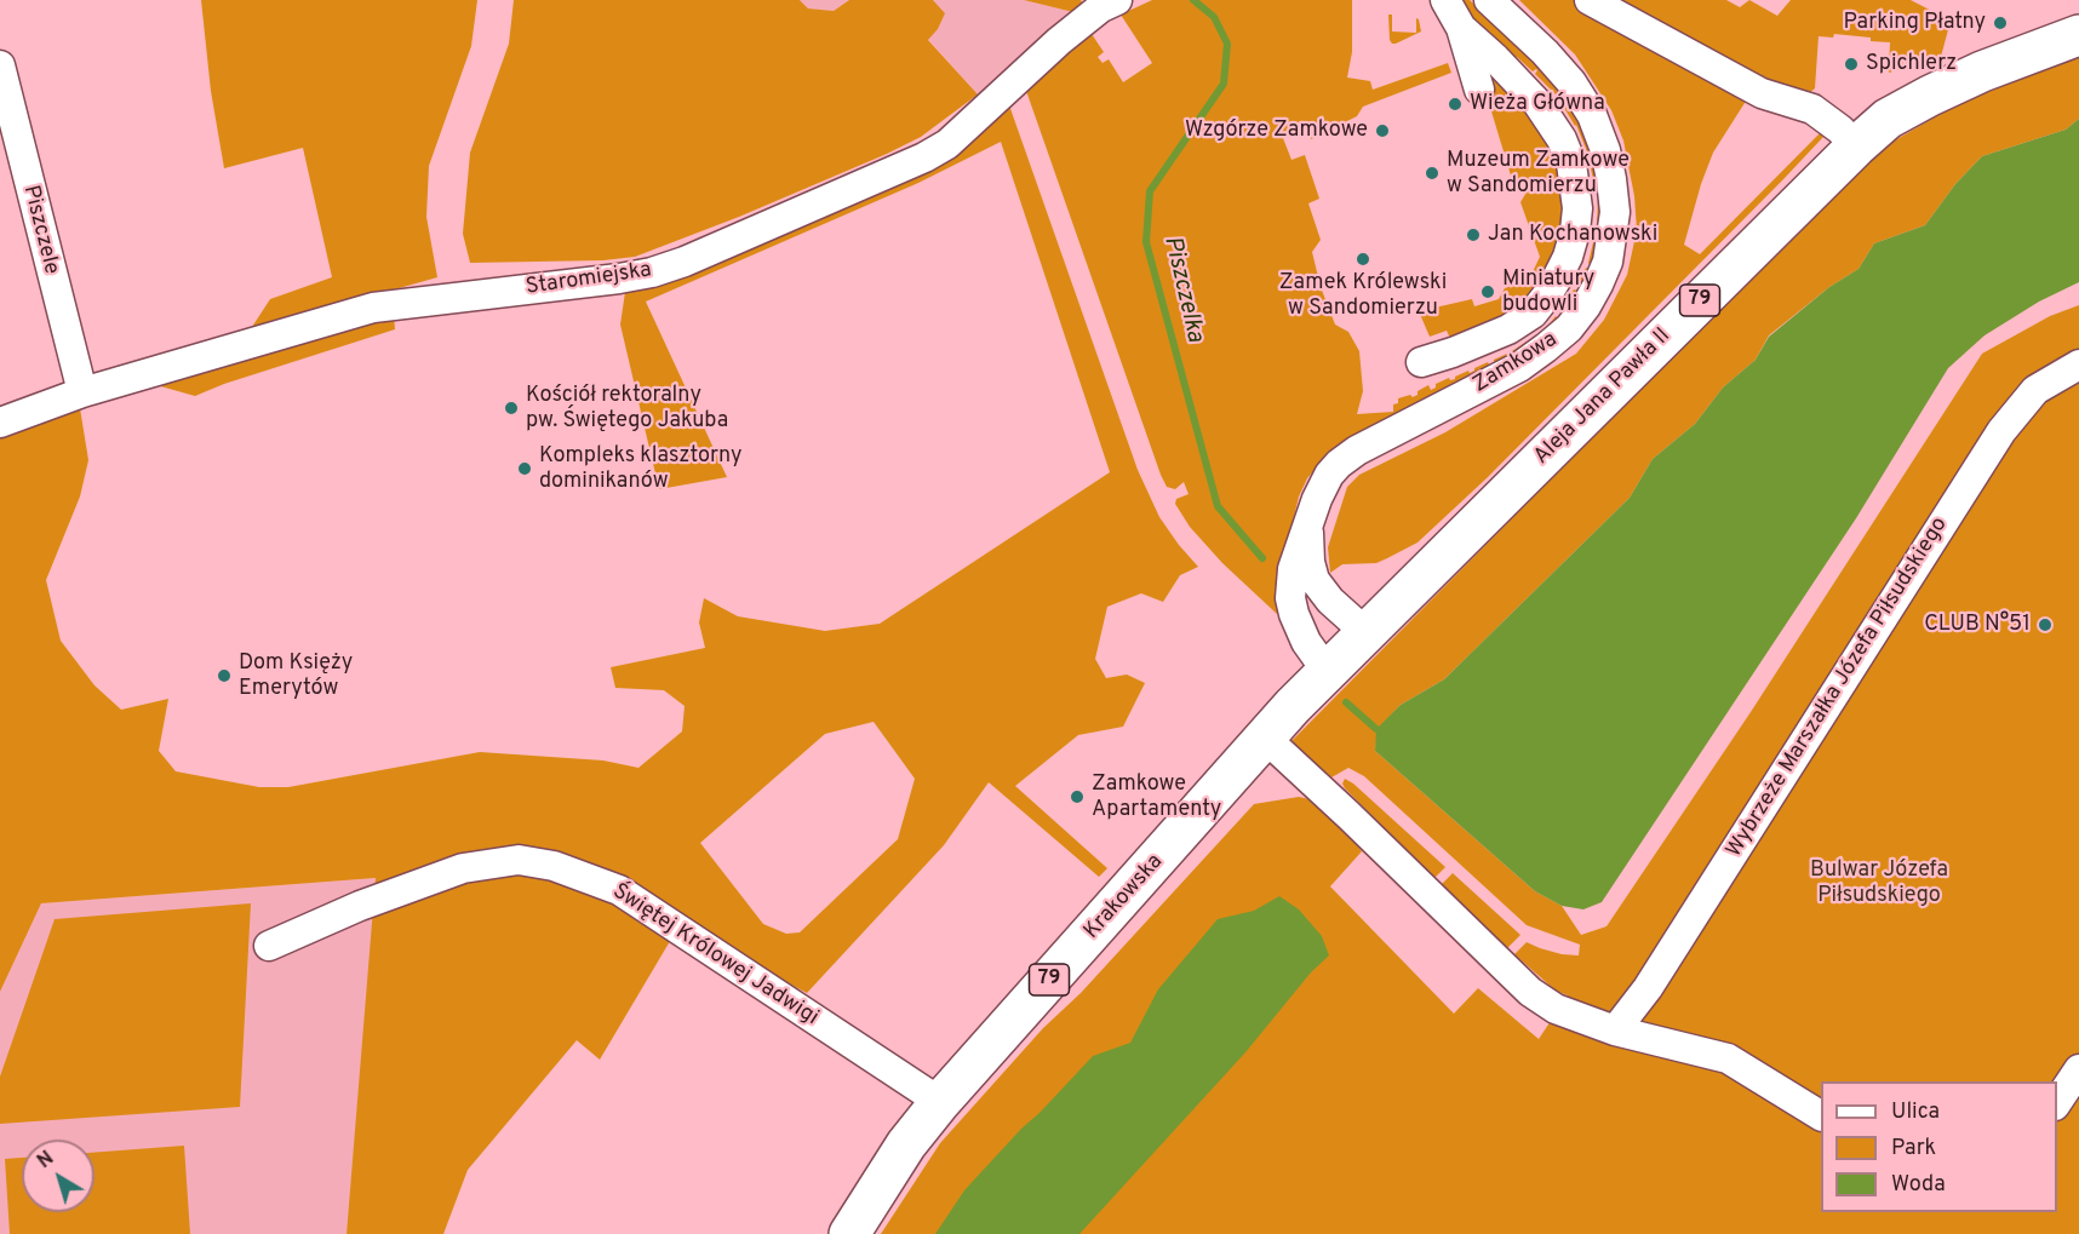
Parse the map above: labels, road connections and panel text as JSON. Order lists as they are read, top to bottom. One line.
{"streets":{"main road":["79","Aleja Jana Pawła II","Krakowska"],"street":["Piszczele","Staromiejska","Zamkowa","Wybrzeże Marszałka Józefa Piłsudskiego","Świętej Królowej Jadwigi"]},"crossings":[["Piszczele","Staromiejska"],["Zamkowa","Aleja Jana Pawła II"],["Zamkowa","Krakowska"],["Aleja Jana Pawła II","Krakowska"],["Krakowska","Świętej Królowej Jadwigi"]],"water":["Piszczelka"],"parks":["Bulwar Józefa Piłsudskiego"],"places":["Parking Płatny","Spichlerz","Wieża Główna","Wzgórze Zamkowe","Muzeum Zamkowe w Sandomierzu","Jan Kochanowski","Zamek Królewski w Sandomierzu","Miniatury budowli","Kościół rektoralny pw. Świętego Jakuba","Kompleks klasztorny dominikanów","CLUB N°51","Dom Księży Emerytów","Zamkowe Apartamenty"],"legend":["Ulica","Park","Woda"],"north":"top left"}
